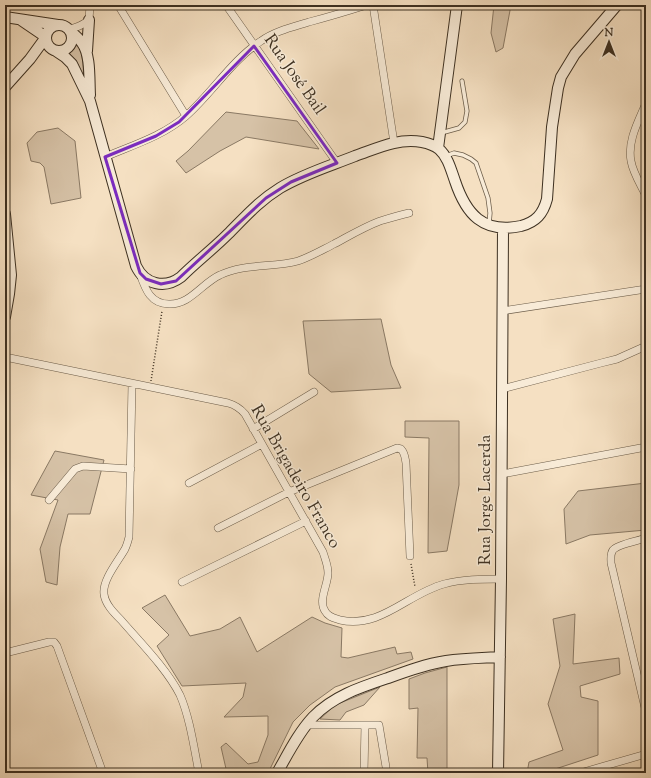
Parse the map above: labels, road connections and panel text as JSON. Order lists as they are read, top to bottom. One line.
{"streets":{"main road":["Rua Jorge Lacerda"],"street":["Rua José Bail","Rua Brigadeiro Franco"]},"crossings":[["Rua Brigadeiro Franco","Rua Jorge Lacerda"]],"north":"top"}
